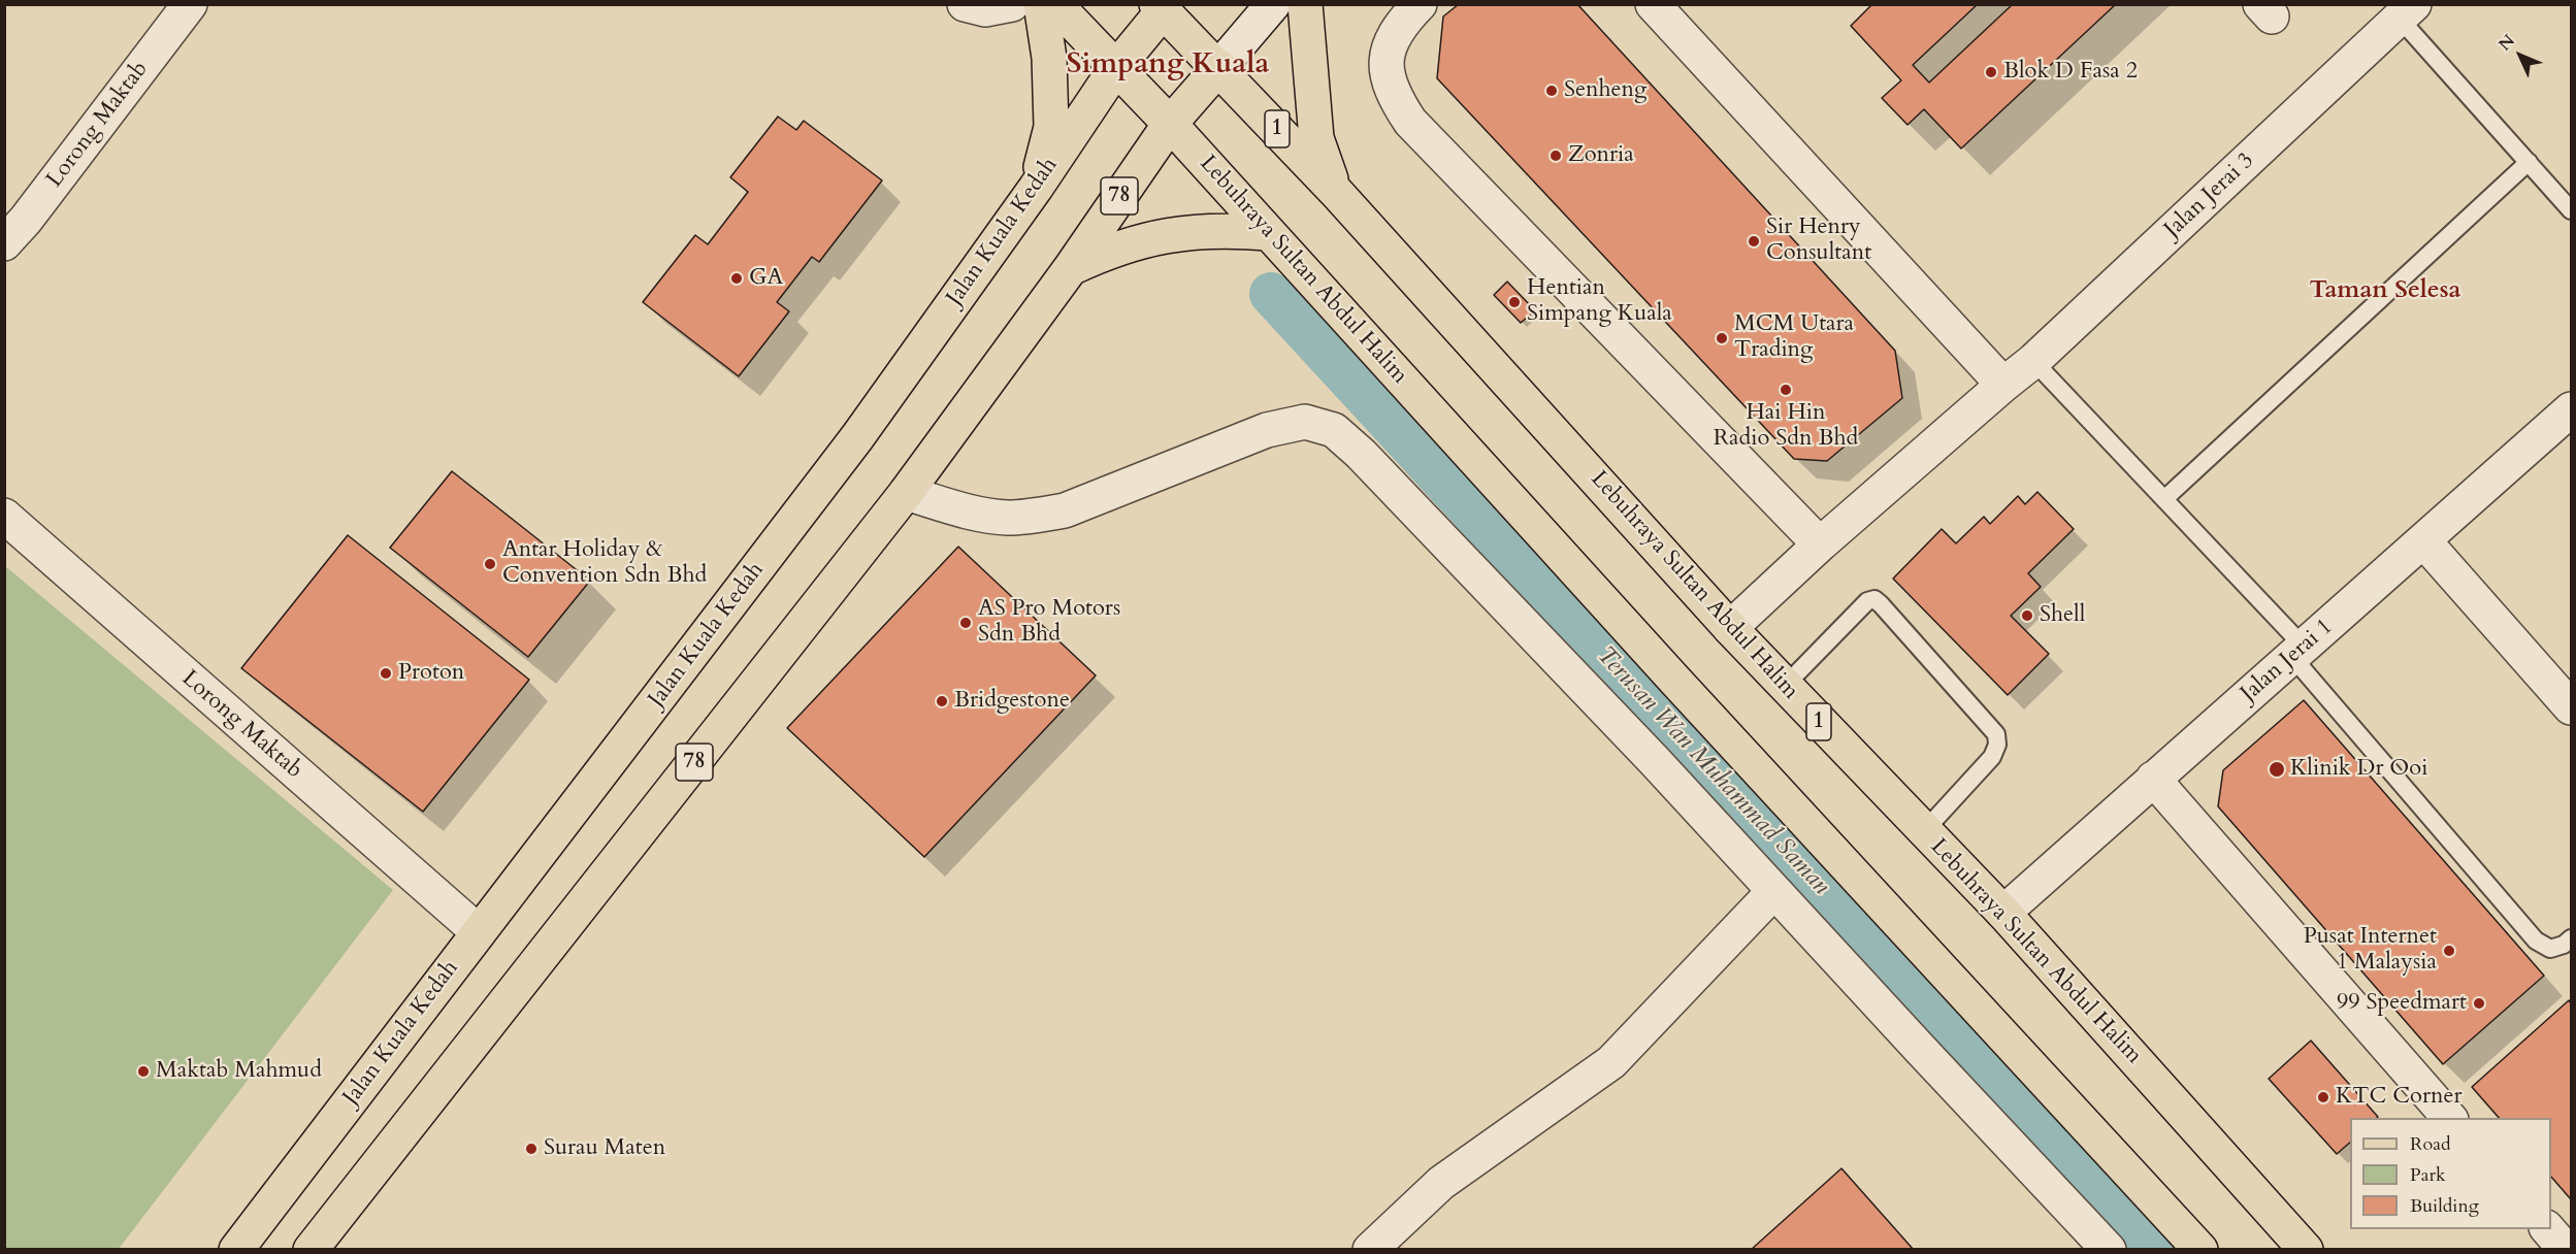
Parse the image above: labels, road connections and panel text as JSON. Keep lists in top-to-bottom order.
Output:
{
  "streets": {
    "main road": [
      "1",
      "78",
      "Jalan Kuala Kedah",
      "Lebuhraya Sultan Abdul Halim"
    ],
    "street": ["Lorong Maktab", "Jalan Jerai 3", "Jalan Jerai 1"]
  },
  "crossings": [
    ["Lorong Maktab", "Jalan Kuala Kedah"],
    ["78", "Lebuhraya Sultan Abdul Halim"],
    ["Jalan Jerai 3", "Lebuhraya Sultan Abdul Halim"],
    ["Jalan Kuala Kedah", "Lebuhraya Sultan Abdul Halim"],
    ["Lebuhraya Sultan Abdul Halim", "Jalan Jerai 1"]
  ],
  "districts": ["Simpang Kuala", "Taman Selesa"],
  "water": ["Terusan Wan Muhammad Saman"],
  "places": [
    "Blok D Fasa 2",
    "Senheng",
    "Zonria",
    "Sir Henry Consultant",
    "GA",
    "Hentian Simpang Kuala",
    "MCM Utara Trading",
    "Hai Hin Radio Sdn Bhd",
    "Antar Holiday & Convention Sdn Bhd",
    "Shell",
    "AS Pro Motors Sdn Bhd",
    "Proton",
    "Bridgestone",
    "Klinik Dr Ooi",
    "Pusat Internet 1 Malaysia",
    "99 Speedmart",
    "Maktab Mahmud",
    "KTC Corner",
    "Surau Maten"
  ],
  "legend": ["Road", "Park", "Building"],
  "north": "top left"
}
